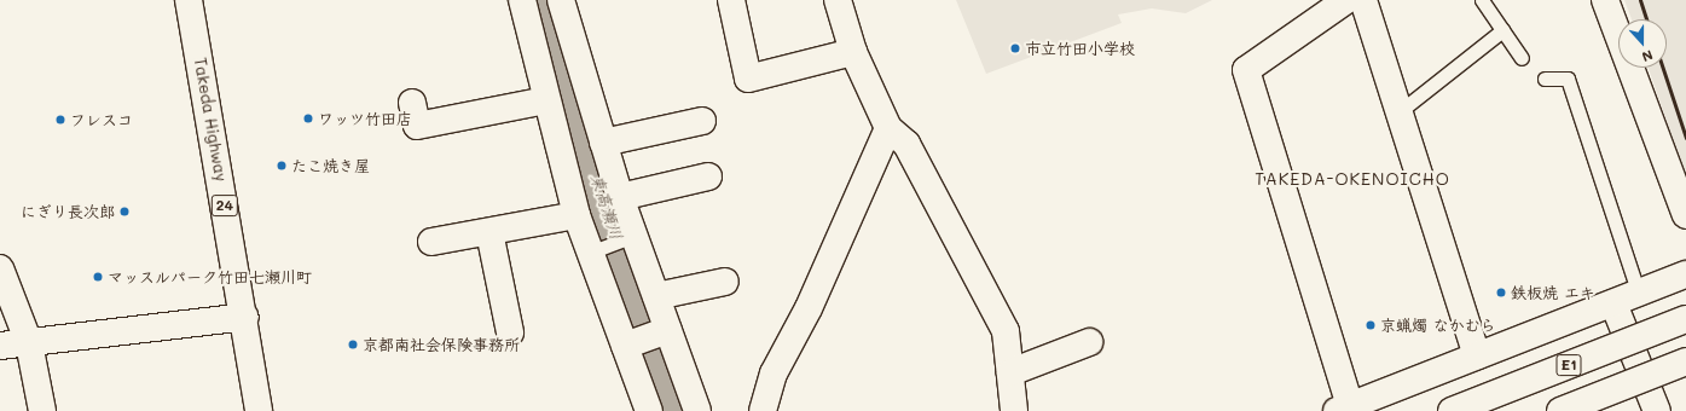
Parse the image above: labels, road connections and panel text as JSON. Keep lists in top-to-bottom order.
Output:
{
  "streets": {
    "main road": ["Takeda Highway", "24", "E1"]
  },
  "districts": ["TAKEDA-OKENOICHO"],
  "water": ["東高瀬川"],
  "places": [
    "市立竹田小学校",
    "ワッツ竹田店",
    "フレスコ",
    "たこ焼き屋",
    "にぎり長次郎",
    "マッスルパーク竹田七瀬川町",
    "鉄板焼 エキ",
    "京蝋燭 なかむら",
    "京都南社会保険事務所"
  ],
  "north": "bottom"
}
